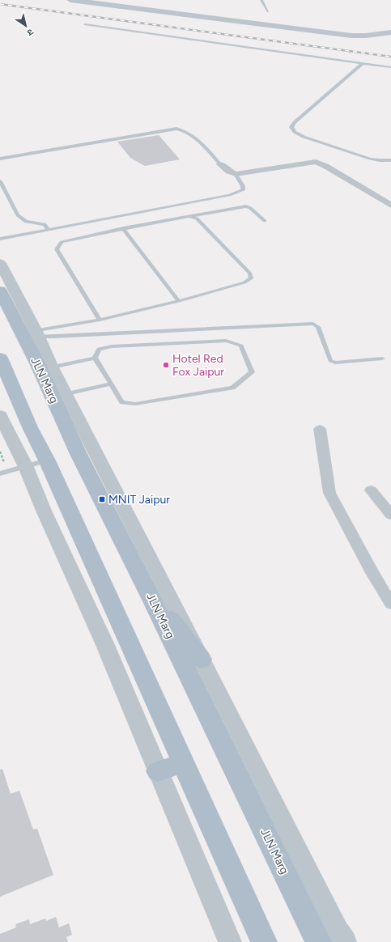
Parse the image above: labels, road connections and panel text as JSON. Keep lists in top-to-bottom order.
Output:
{
  "streets": {
    "main road": ["JLN Marg"]
  },
  "places": {
    "other": ["Hotel Red Fox Jaipur"],
    "transit": ["MNIT Jaipur"]
  },
  "north": "bottom right"
}
